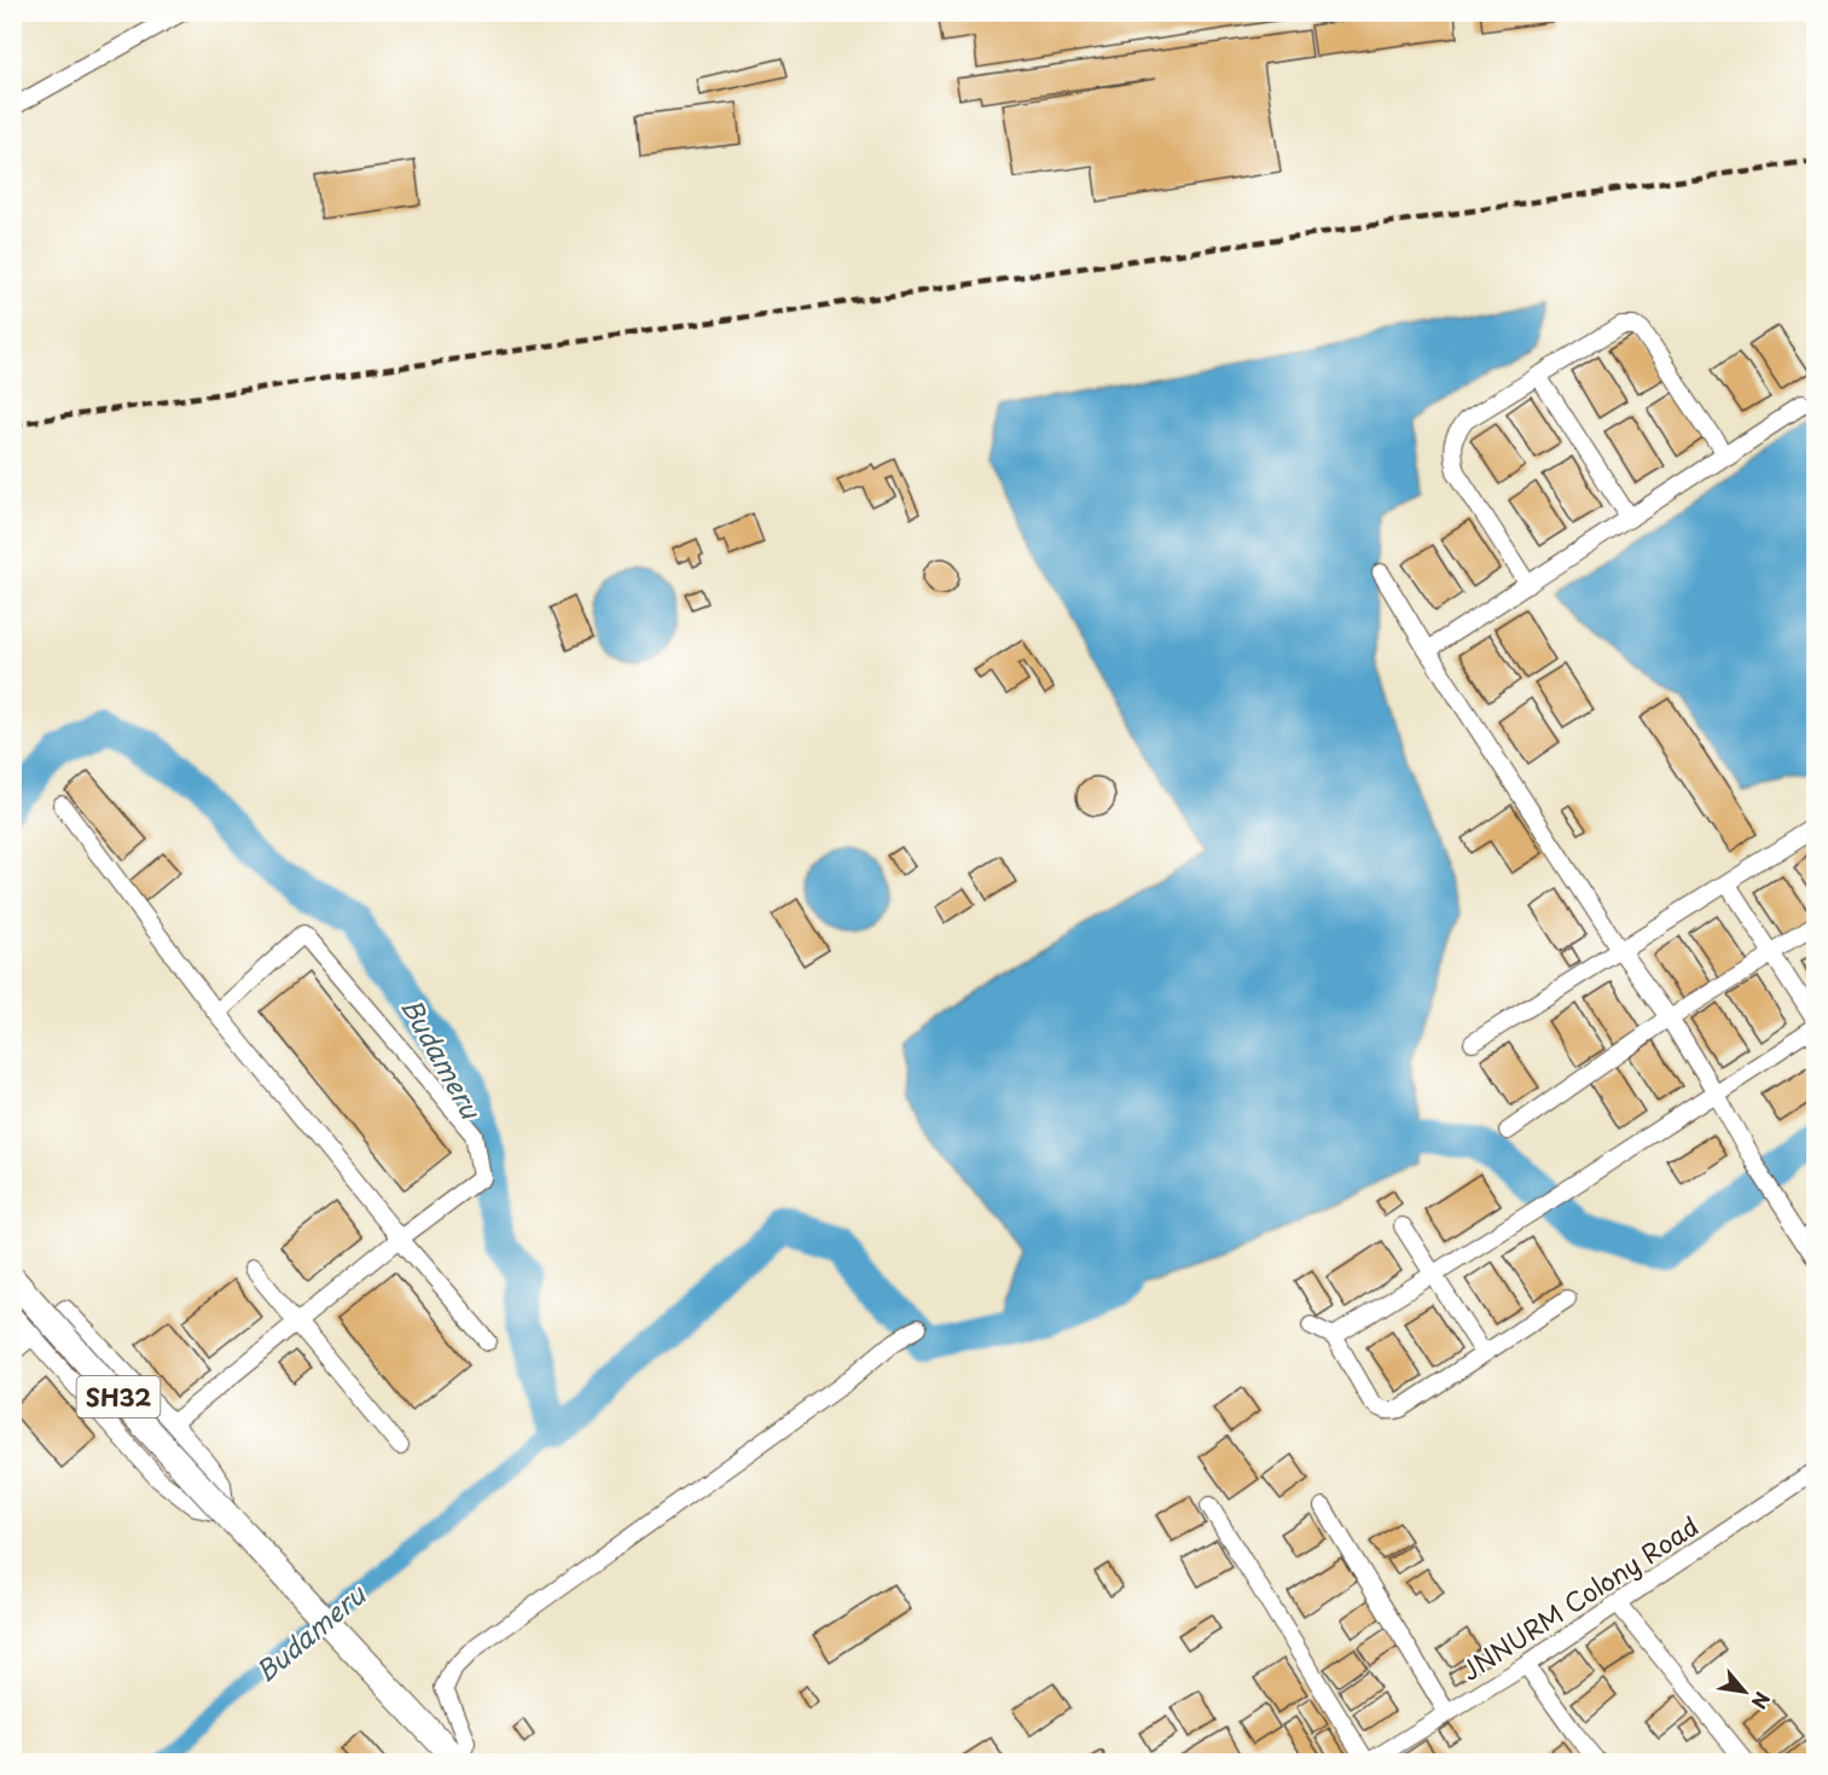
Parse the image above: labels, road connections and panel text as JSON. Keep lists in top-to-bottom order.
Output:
{
  "streets": {
    "main road": ["SH32"],
    "street": ["JNNURM Colony Road"]
  },
  "water": ["Budameru"],
  "north": "bottom right"
}
